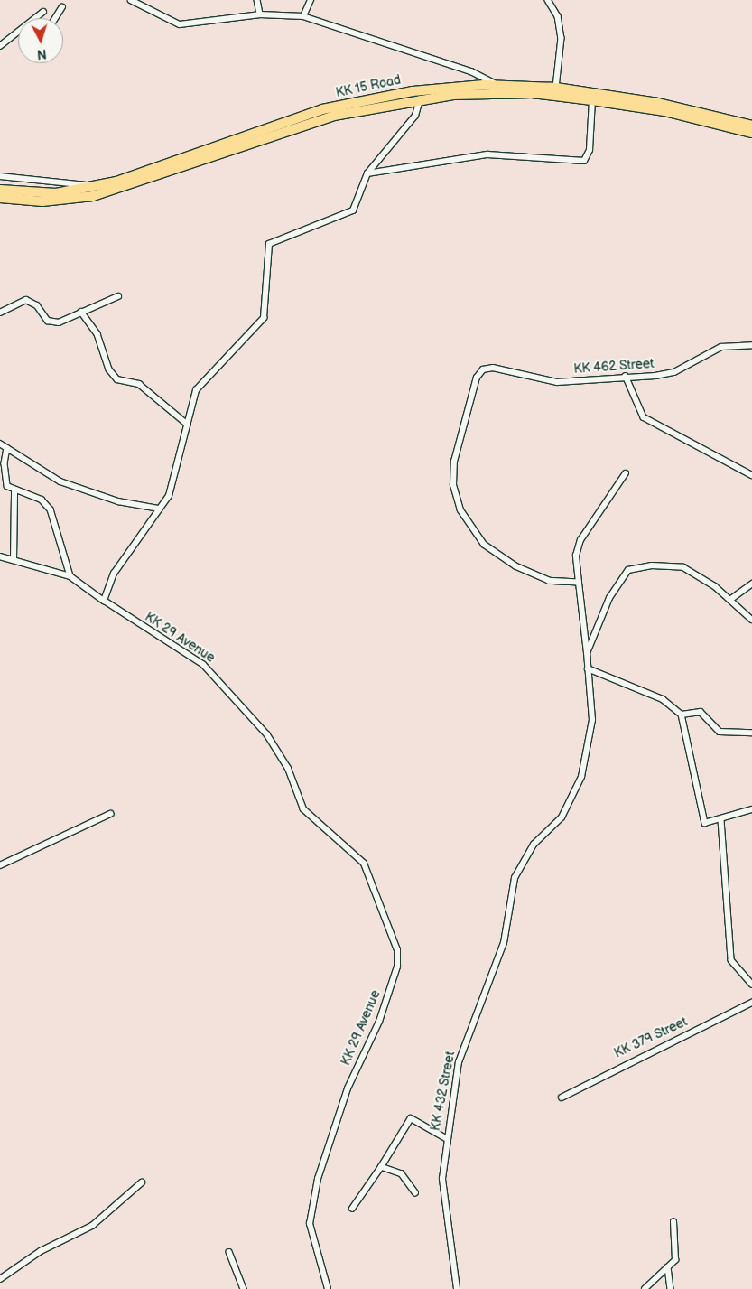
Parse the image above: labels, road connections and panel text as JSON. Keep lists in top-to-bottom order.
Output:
{
  "streets": {
    "highway": ["KK 15 Road"],
    "street": [
      "KK 462 Street",
      "KK 29 Avenue",
      "KK 379 Street",
      "KK 432 Street"
    ]
  },
  "north": "bottom"
}
